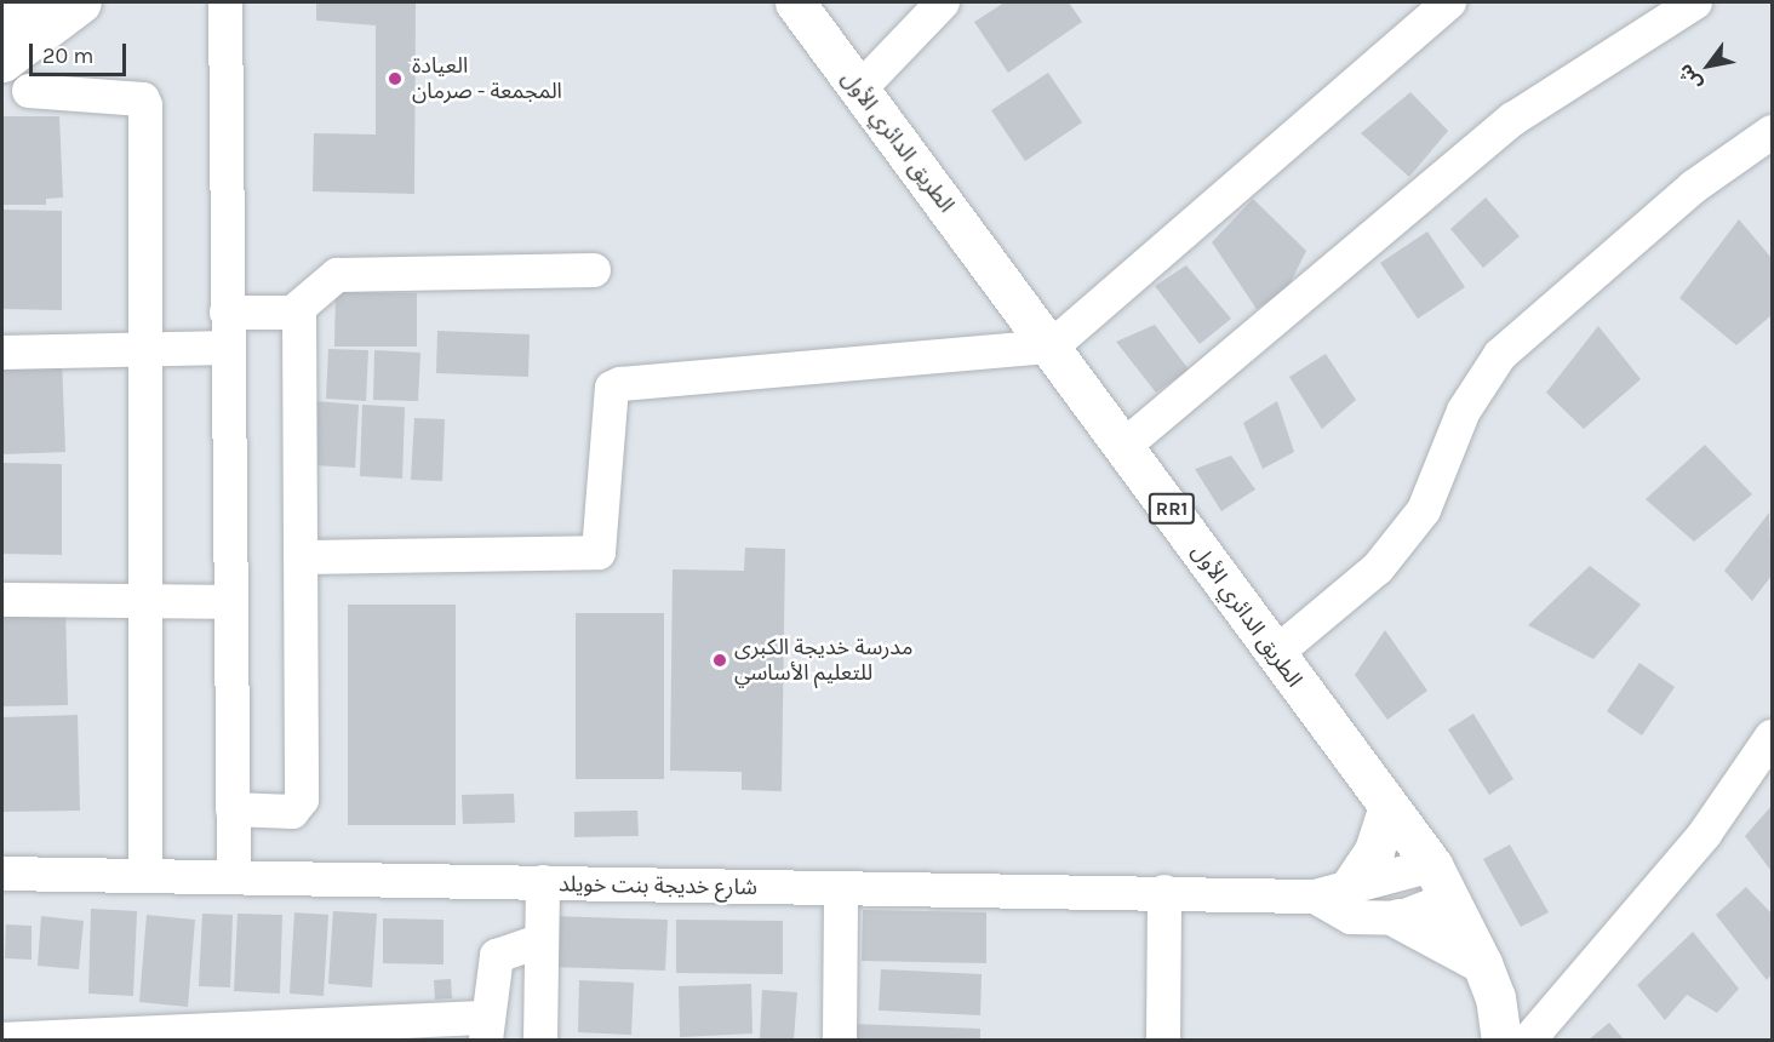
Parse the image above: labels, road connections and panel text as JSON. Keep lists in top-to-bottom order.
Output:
{
  "streets": {
    "main road": ["الطريق الدائري الأول", "RR1"],
    "street": ["شارع خديجة بنت خويلد"]
  },
  "places": ["العيادة المجمعة - صرمان", "مدرسة خديجة الكبرى للتعليم الأساسي"],
  "scale_bar": "20 m",
  "north": "bottom left"
}
